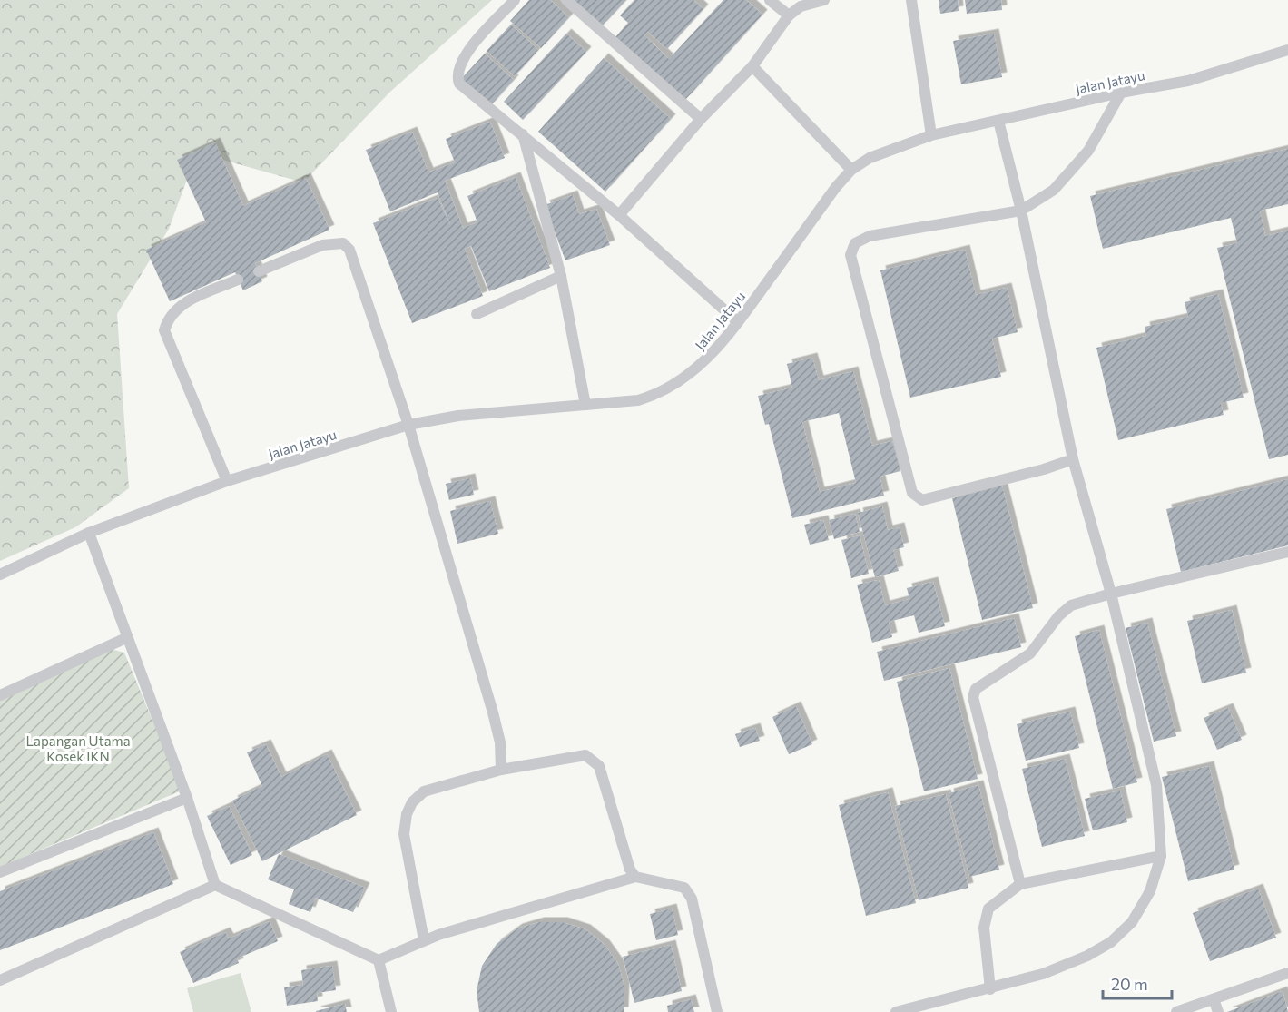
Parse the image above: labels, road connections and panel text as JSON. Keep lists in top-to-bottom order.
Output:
{
  "streets": {
    "lane": ["Jalan Jatayu"]
  },
  "parks": ["Lapangan Utama Kosek IKN"],
  "scale_bar": "20 m"
}
